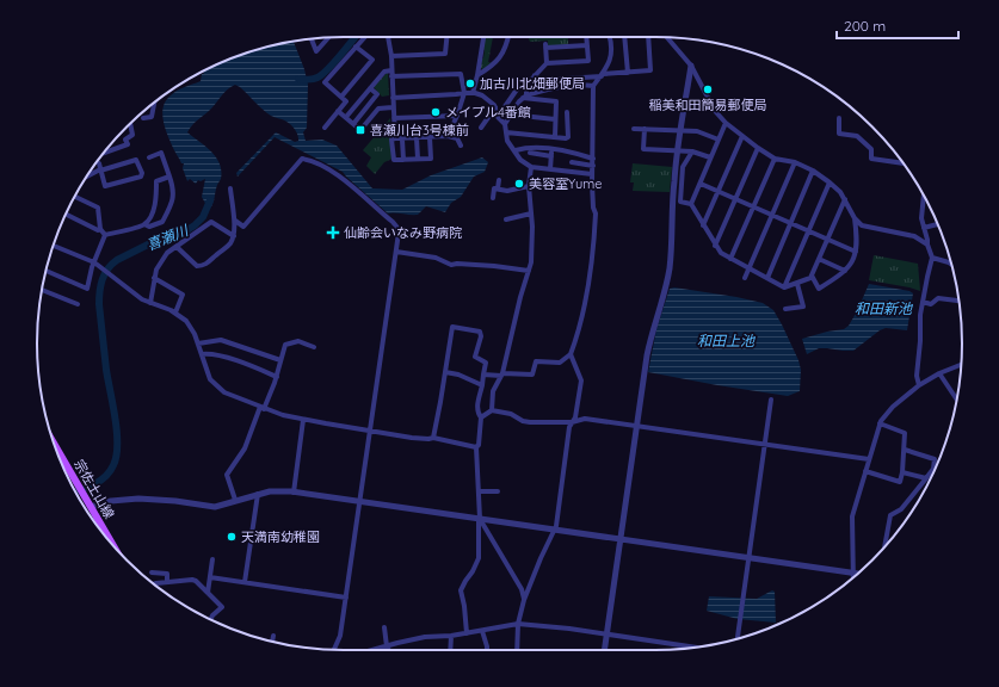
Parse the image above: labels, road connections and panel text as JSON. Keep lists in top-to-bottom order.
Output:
{
  "streets": {
    "main road": ["宗佐土山線"]
  },
  "water": ["喜瀬川", "和田新池", "和田上池"],
  "places": {
    "other": [
      "加古川北畑郵便局",
      "稲美和田簡易郵便局",
      "メイプル4番館",
      "美容室Yume",
      "天満南幼稚園"
    ],
    "transit": ["喜瀬川台3号棟前"],
    "health": ["仙齢会いなみ野病院"]
  },
  "scale_bar": "200 m"
}
